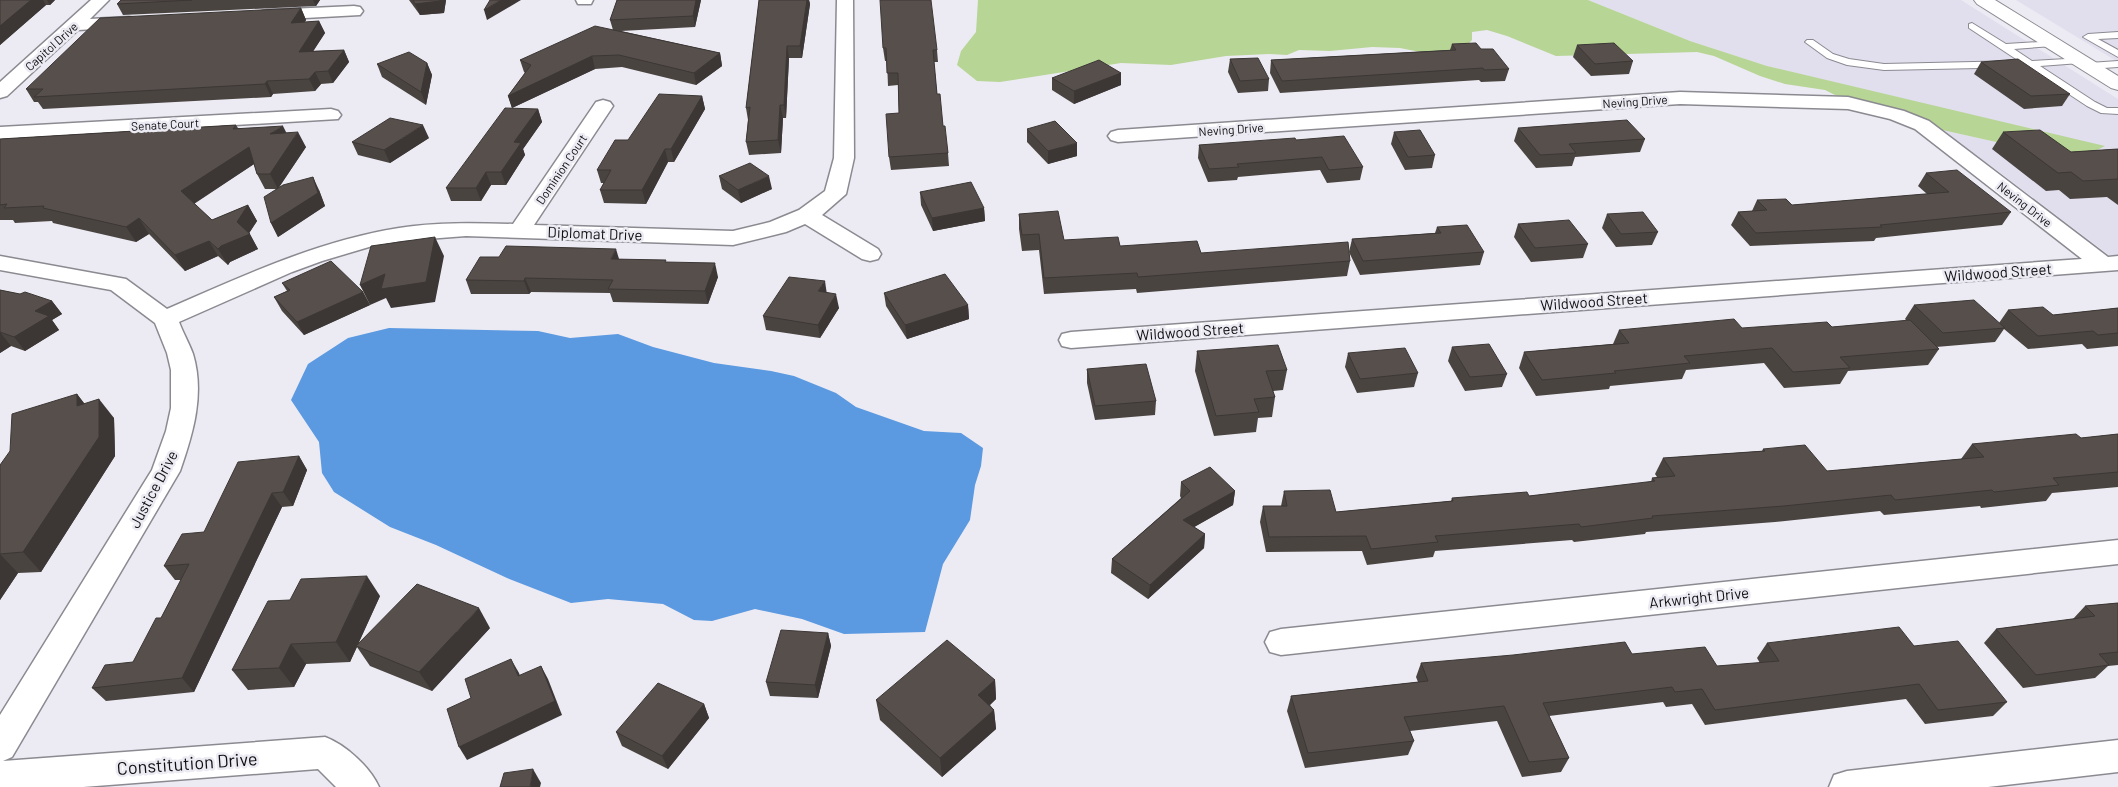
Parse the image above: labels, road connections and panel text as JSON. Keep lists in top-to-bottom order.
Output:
{
  "streets": {
    "street": [
      "Capitol Drive",
      "Neving Drive",
      "Senate Court",
      "Dominion Court",
      "Diplomat Drive",
      "Wildwood Street",
      "Justice Drive",
      "Arkwright Drive",
      "Constitution Drive"
    ]
  },
  "crossings": [
    ["Neving Drive", "Wildwood Street"],
    ["Dominion Court", "Diplomat Drive"],
    ["Diplomat Drive", "Justice Drive"]
  ]
}
